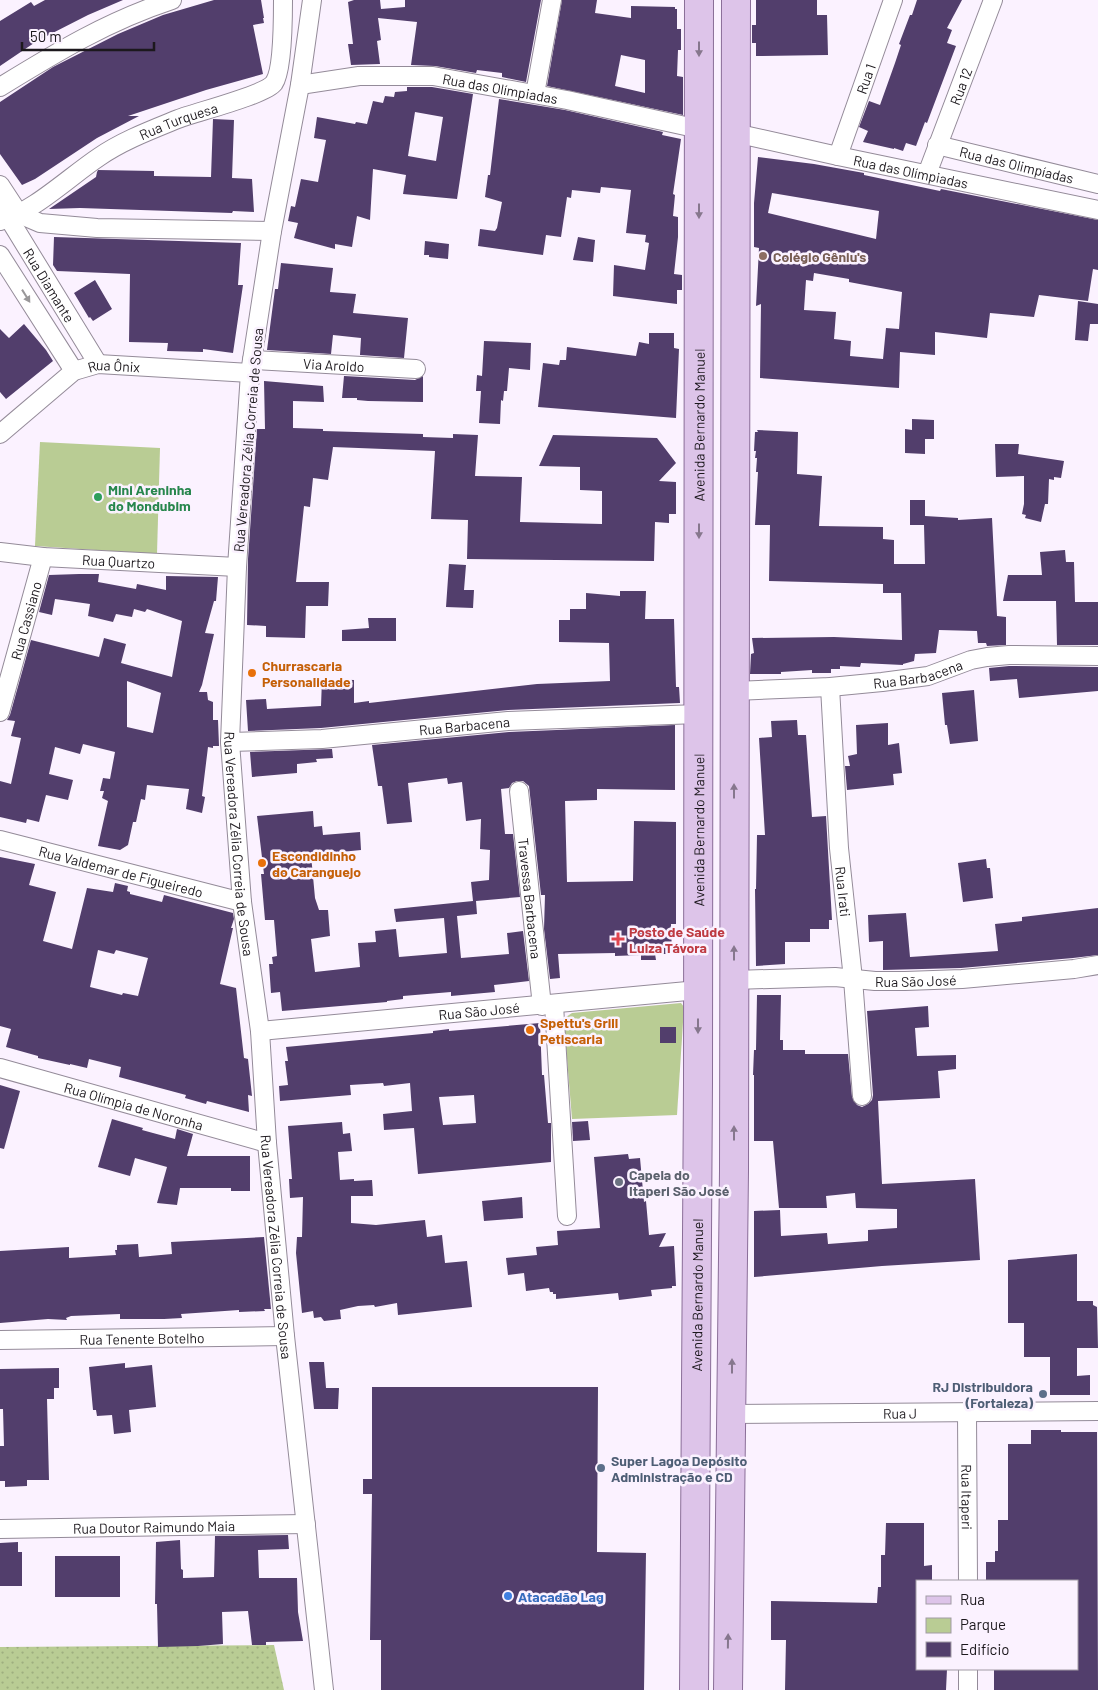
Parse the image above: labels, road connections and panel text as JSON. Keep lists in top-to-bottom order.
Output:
{
  "streets": {
    "main road": ["Avenida Bernardo Manuel"],
    "street": [
      "Rua 1",
      "Rua 12",
      "Rua das Olímpiadas",
      "Rua Turquesa",
      "Rua das Olimpíadas",
      "Rua Diamante",
      "Via Aroldo",
      "Rua Ônix",
      "Rua Vereadora Zélia Correia de Sousa",
      "Rua Quartzo",
      "Rua Cassiano",
      "Rua Barbacena",
      "Rua Valdemar de Figueiredo",
      "Rua Irati",
      "Travessa Barbacena",
      "Rua São José",
      "Rua Olímpia de Noronha",
      "Rua Tenente Botelho",
      "Rua J",
      "Rua Itaperi",
      "Rua Doutor Raimundo Maia"
    ]
  },
  "crossings": [
    ["Rua 1", "Rua das Olímpiadas"],
    ["Rua 12", "Rua das Olímpiadas"],
    ["Rua 12", "Rua das Olimpíadas"],
    ["Rua das Olímpiadas", "Rua das Olimpíadas"],
    ["Rua das Olímpiadas", "Avenida Bernardo Manuel"],
    ["Rua das Olímpiadas", "Rua Vereadora Zélia Correia de Sousa"],
    ["Rua Turquesa", "Rua Diamante"],
    ["Rua Diamante", "Rua Ônix"],
    ["Via Aroldo", "Rua Ônix"],
    ["Via Aroldo", "Rua Vereadora Zélia Correia de Sousa"],
    ["Rua Ônix", "Rua Vereadora Zélia Correia de Sousa"],
    ["Avenida Bernardo Manuel", "Rua Barbacena"],
    ["Avenida Bernardo Manuel", "Rua São José"],
    ["Rua Vereadora Zélia Correia de Sousa", "Rua Quartzo"],
    ["Rua Vereadora Zélia Correia de Sousa", "Rua Barbacena"],
    ["Rua Vereadora Zélia Correia de Sousa", "Rua Valdemar de Figueiredo"],
    ["Rua Vereadora Zélia Correia de Sousa", "Rua São José"],
    ["Rua Vereadora Zélia Correia de Sousa", "Rua Olímpia de Noronha"],
    ["Rua Vereadora Zélia Correia de Sousa", "Rua Tenente Botelho"],
    ["Rua Vereadora Zélia Correia de Sousa", "Rua Doutor Raimundo Maia"],
    ["Rua Quartzo", "Rua Cassiano"],
    ["Rua Barbacena", "Rua Irati"],
    ["Rua Irati", "Rua São José"],
    ["Travessa Barbacena", "Rua São José"],
    ["Rua J", "Rua Itaperi"]
  ],
  "places": {
    "other": [
      "Colégio Gêniu's",
      "Mini Areninha do Mondubim",
      "Churrascaria Personalidade",
      "Escondidinho do Caranguejo",
      "Spettu's Grill Petiscaria",
      "Capela do Itaperi São José",
      "RJ Distribuidora (Fortaleza)",
      "Super Lagoa Depósito Administração e CD",
      "Atacadão Lag"
    ],
    "health": ["Posto de Saúde Luiza Távora"]
  },
  "legend": ["Rua", "Parque", "Edifício"],
  "scale_bar": "50 m"
}
